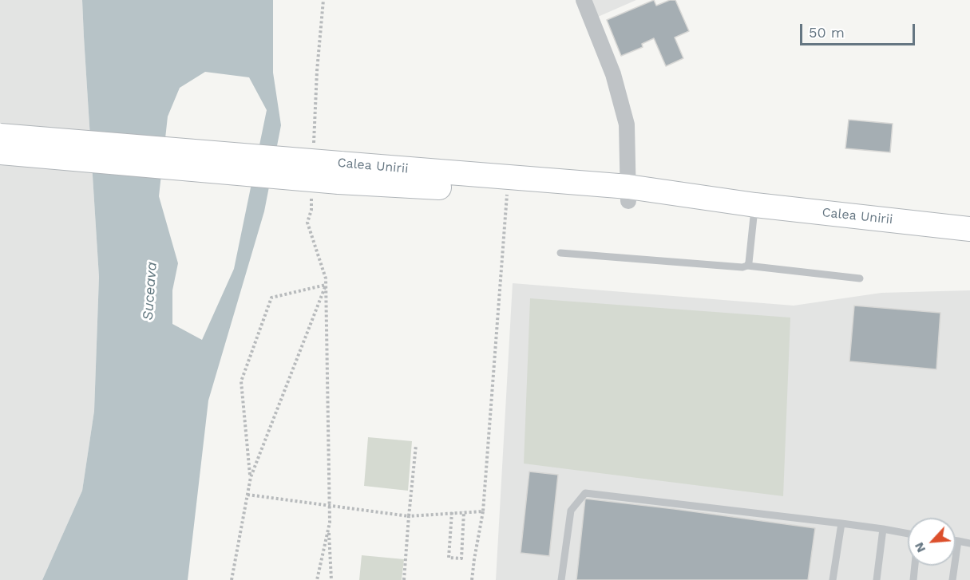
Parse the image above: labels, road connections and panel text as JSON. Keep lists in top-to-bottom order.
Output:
{
  "streets": {
    "main road": ["Calea Unirii"]
  },
  "water": ["Suceava"],
  "scale_bar": "50 m",
  "north": "bottom left"
}
